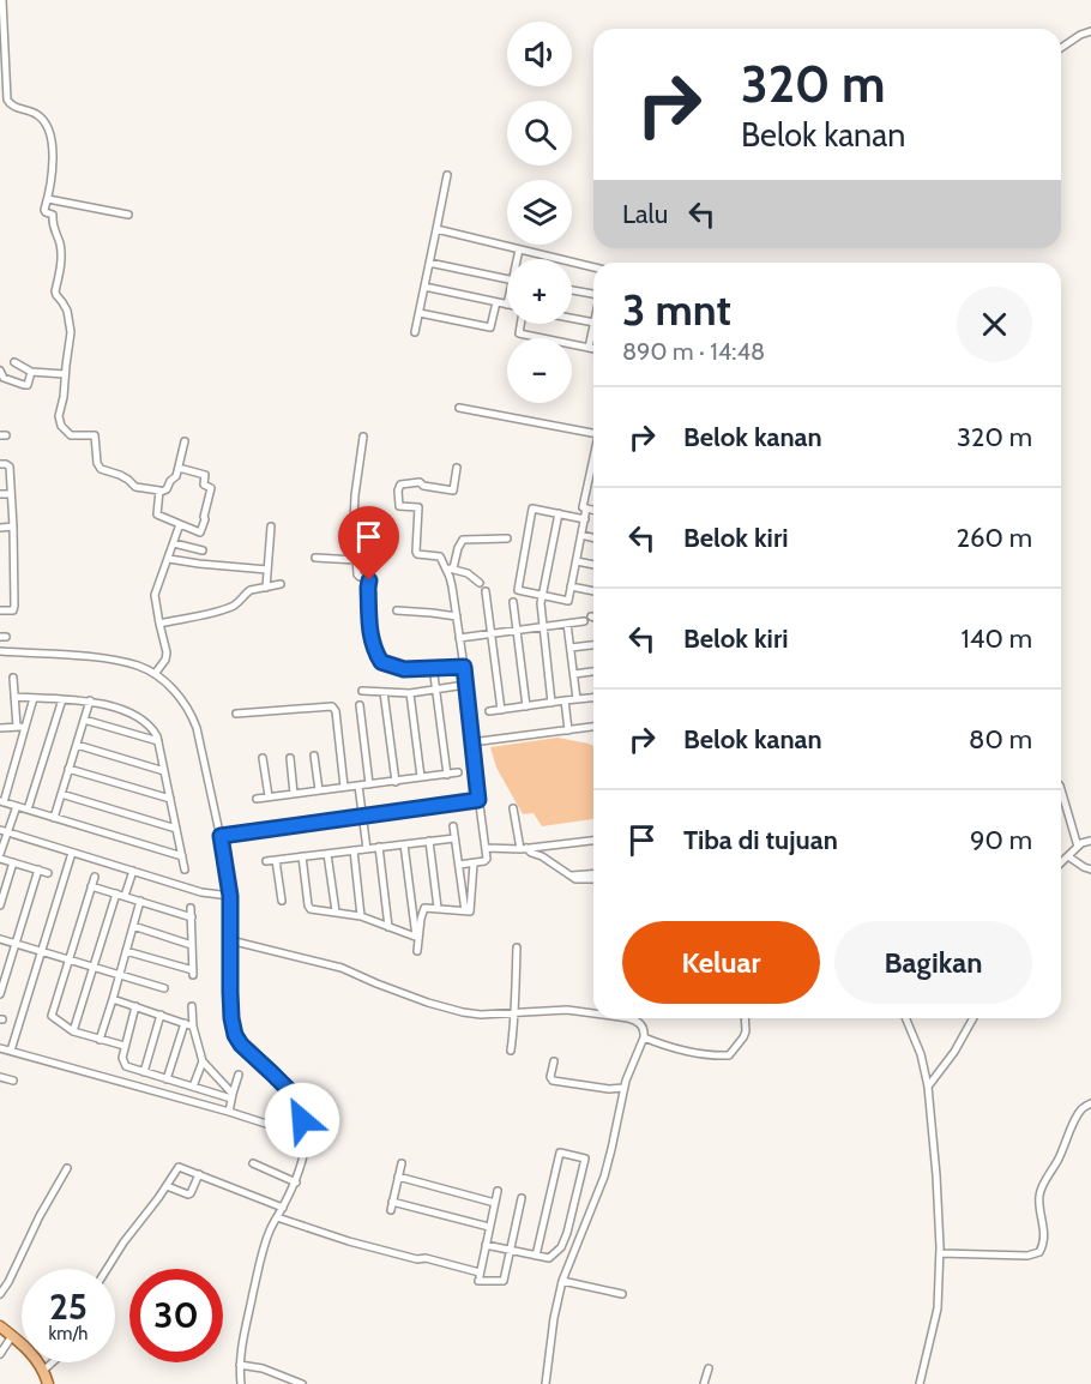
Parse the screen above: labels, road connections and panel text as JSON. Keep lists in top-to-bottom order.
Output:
{
  "page": {
    "map_buttons": ["+", "−"],
    "turn": ["320 m", "Belok kanan"],
    "then": "Lalu",
    "heading": ["3 mnt", "890 m · 14:48"],
    "list": [
      {
        "name": "Belok kanan",
        "value": "320 m"
      },
      {
        "name": "Belok kiri",
        "value": "260 m"
      },
      {
        "name": "Belok kiri",
        "value": "140 m"
      },
      {
        "name": "Belok kanan",
        "value": "80 m"
      },
      {
        "name": "Tiba di tujuan",
        "value": "90 m"
      }
    ],
    "buttons": ["Keluar", "Bagikan"],
    "speed": "25 km/h",
    "limit": "30"
  }
}
